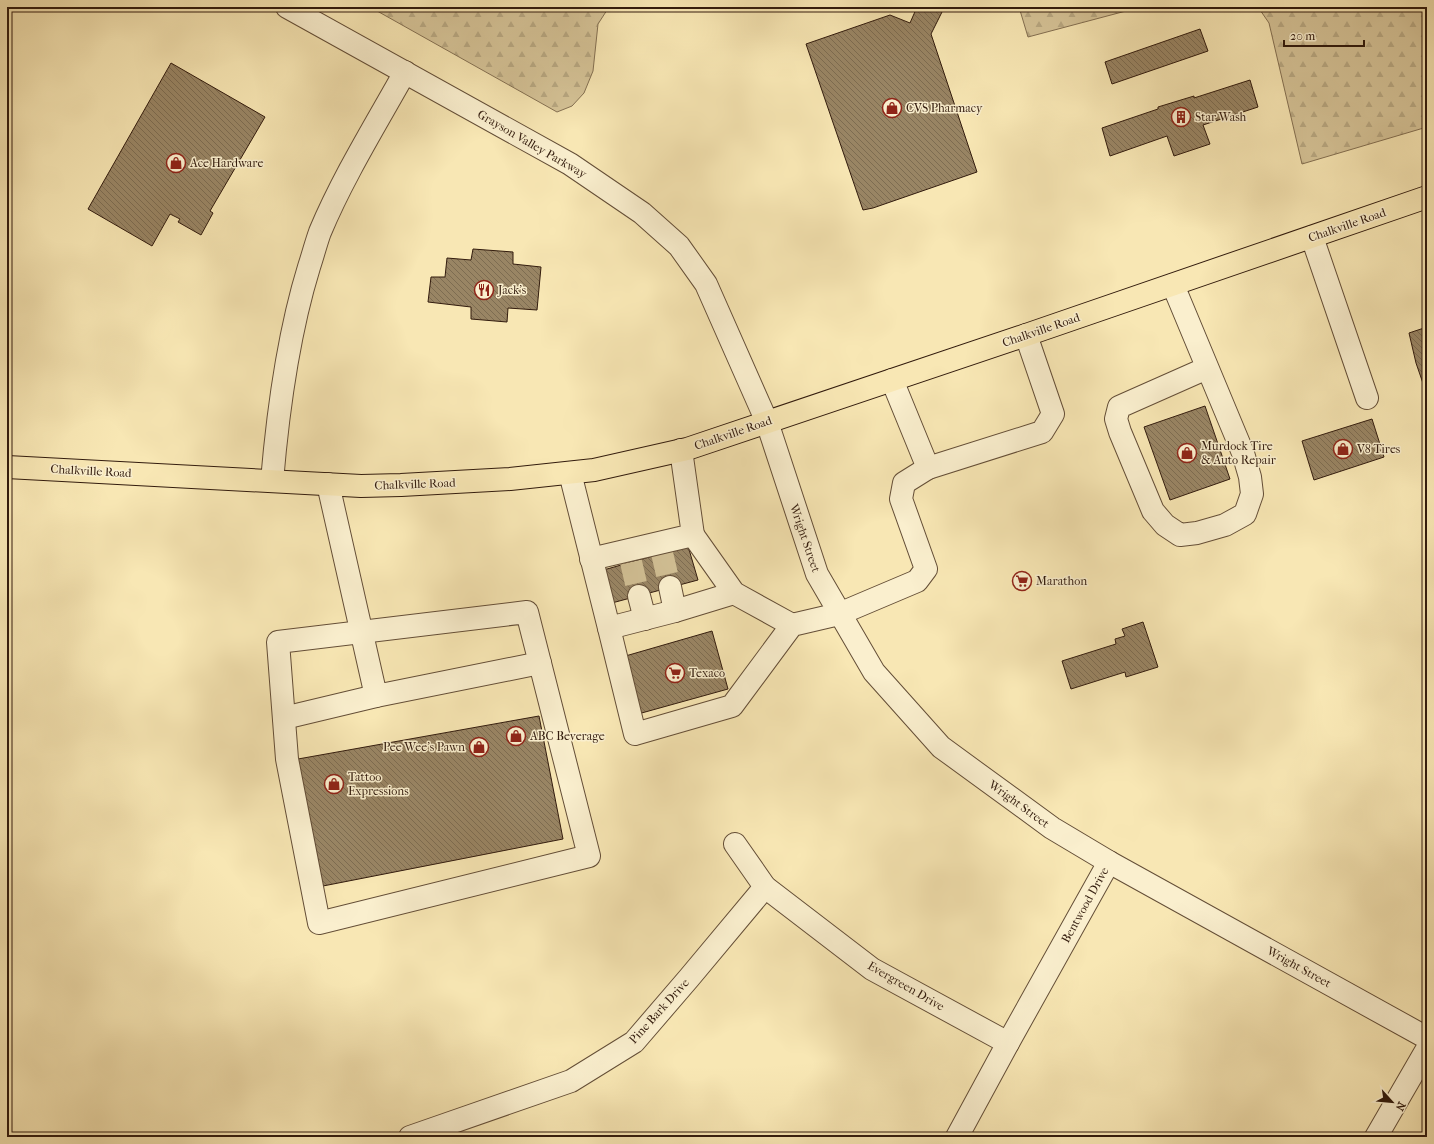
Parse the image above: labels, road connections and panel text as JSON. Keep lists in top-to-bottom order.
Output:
{
  "streets": {
    "main road": ["Chalkville Road"],
    "street": [
      "Grayson Valley Parkway",
      "Wright Street",
      "Bentwood Drive",
      "Evergreen Drive",
      "Pine Bark Drive"
    ]
  },
  "crossings": [
    ["Grayson Valley Parkway", "Chalkville Road"],
    ["Grayson Valley Parkway", "Wright Street"],
    ["Chalkville Road", "Wright Street"],
    ["Wright Street", "Bentwood Drive"],
    ["Bentwood Drive", "Evergreen Drive"],
    ["Evergreen Drive", "Pine Bark Drive"]
  ],
  "places": {
    "shop": [
      "CVS Pharmacy",
      "Ace Hardware",
      "V8 Tires",
      "Murdock Tire & Auto Repair",
      "ABC Beverage",
      "Pee Wee's Pawn",
      "Tattoo Expressions"
    ],
    "building": ["Star Wash"],
    "restaurant": ["Jack's"],
    "supermarket": ["Marathon", "Texaco"]
  },
  "scale_bar": "20 m",
  "north": "bottom right"
}
